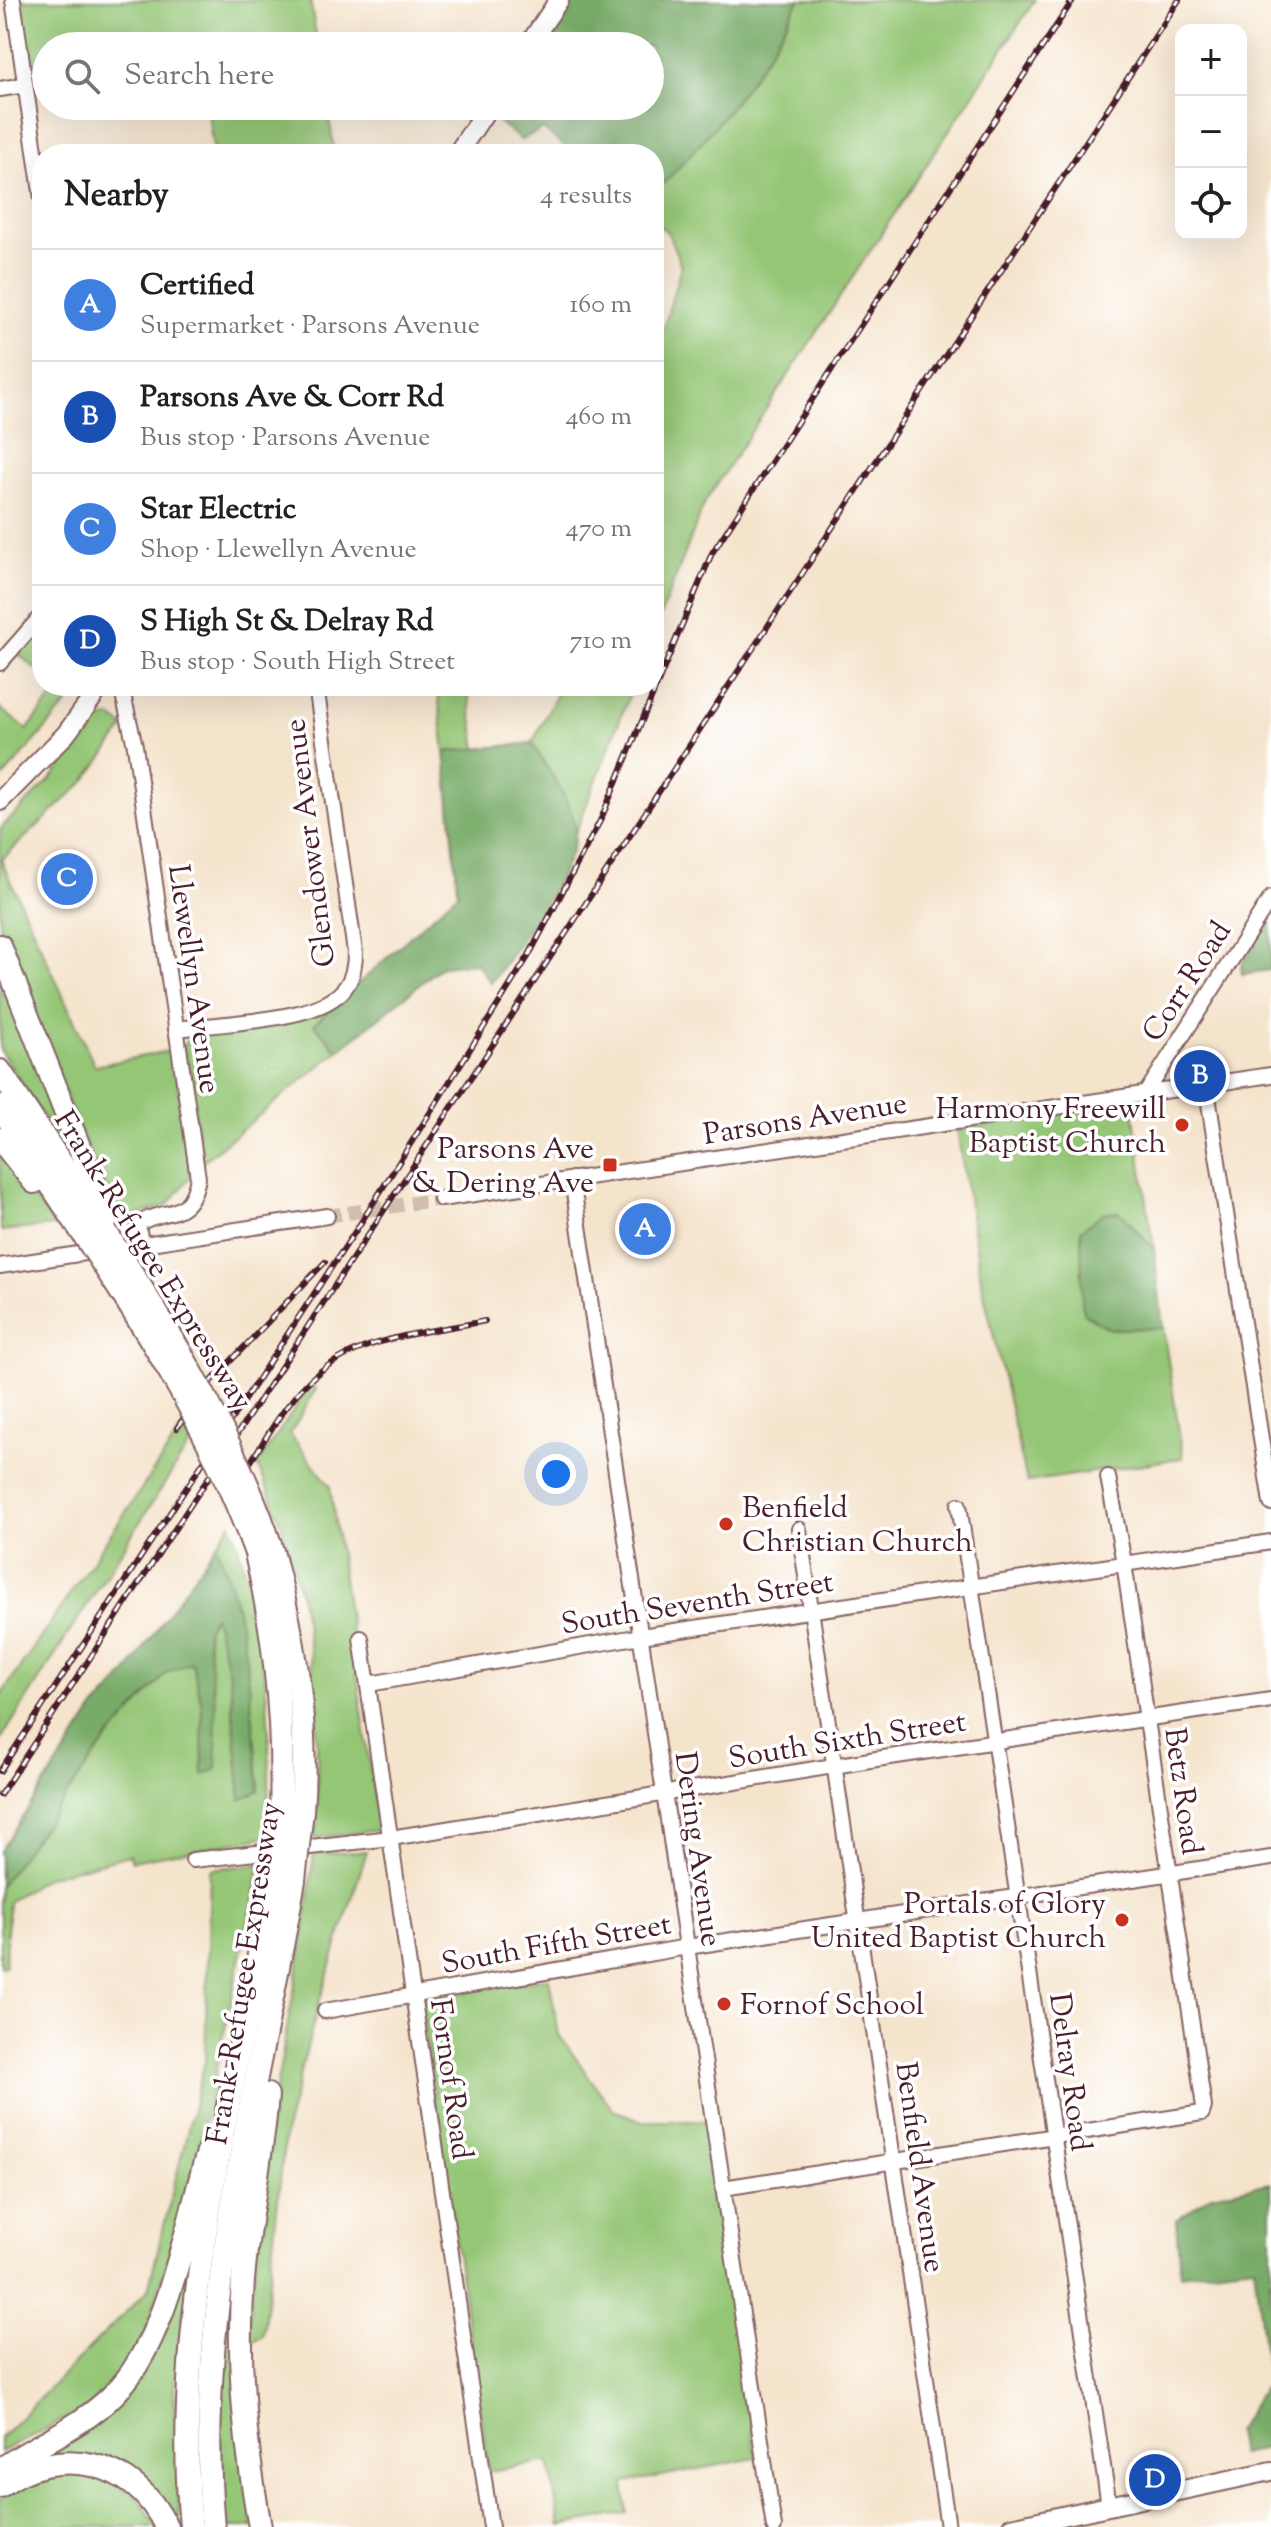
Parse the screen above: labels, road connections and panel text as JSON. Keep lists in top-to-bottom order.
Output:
{
  "streets": {
    "highway": ["Frank-Refugee Expressway"],
    "street": [
      "Glendower Avenue",
      "Llewellyn Avenue",
      "Corr Road",
      "Parsons Avenue",
      "South Seventh Street",
      "South Sixth Street",
      "Betz Road",
      "Dering Avenue",
      "South Fifth Street",
      "Delray Road",
      "Fornof Road",
      "Benfield Avenue"
    ]
  },
  "crossings": [
    ["Glendower Avenue", "Llewellyn Avenue"],
    ["Corr Road", "Parsons Avenue"],
    ["Parsons Avenue", "Dering Avenue"],
    ["South Seventh Street", "Betz Road"],
    ["South Seventh Street", "Dering Avenue"],
    ["South Seventh Street", "Delray Road"],
    ["South Seventh Street", "Fornof Road"],
    ["South Seventh Street", "Benfield Avenue"],
    ["South Sixth Street", "Betz Road"],
    ["South Sixth Street", "Dering Avenue"],
    ["South Sixth Street", "Delray Road"],
    ["South Sixth Street", "Fornof Road"],
    ["South Sixth Street", "Benfield Avenue"],
    ["Betz Road", "South Fifth Street"],
    ["Betz Road", "Delray Road"],
    ["Dering Avenue", "South Fifth Street"],
    ["South Fifth Street", "Delray Road"],
    ["South Fifth Street", "Fornof Road"],
    ["South Fifth Street", "Benfield Avenue"]
  ],
  "places": {
    "other": [
      "Harmony Freewill Baptist Church",
      "Benfield Christian Church",
      "Portals of Glory United Baptist Church",
      "Fornof School"
    ],
    "transit": ["Parsons Ave & Dering Ave"]
  },
  "page": {
    "map_buttons": ["+", "−"],
    "search": "Search here",
    "heading": ["Nearby", "4 results"],
    "list": [
      {
        "mark": "A",
        "name": "Certified",
        "note": "Supermarket · Parsons Avenue",
        "value": "160 m"
      },
      {
        "mark": "B",
        "name": "Parsons Ave & Corr Rd",
        "note": "Bus stop · Parsons Avenue",
        "value": "460 m"
      },
      {
        "mark": "C",
        "name": "Star Electric",
        "note": "Shop · Llewellyn Avenue",
        "value": "470 m"
      },
      {
        "mark": "D",
        "name": "S High St & Delray Rd",
        "note": "Bus stop · South High Street",
        "value": "710 m"
      }
    ],
    "pins": [
      "C",
      "B",
      "A",
      "D"
    ]
  }
}
